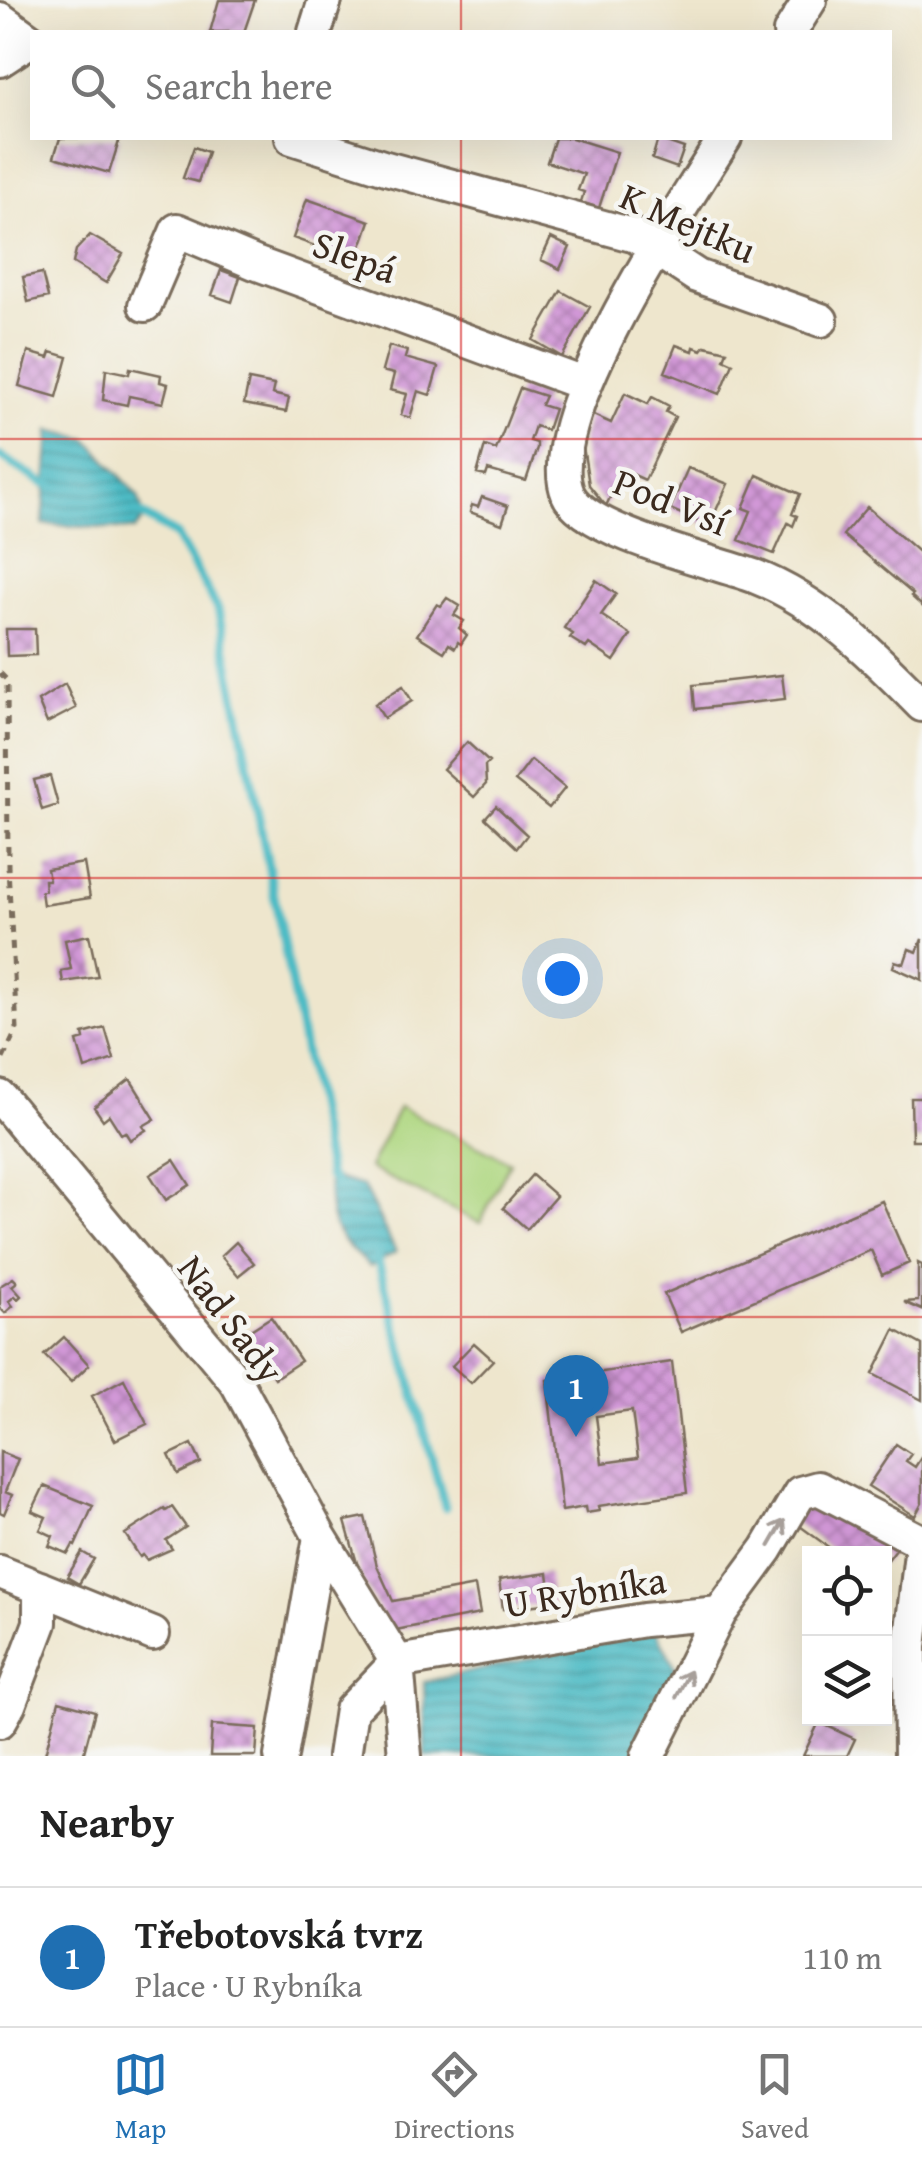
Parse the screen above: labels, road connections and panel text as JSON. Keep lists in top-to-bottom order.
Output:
{
  "streets": {
    "street": [
      "K Mejtku",
      "Slepá",
      "Pod Vsí",
      "Nad Sady",
      "U Rybníka"
    ]
  },
  "crossings": [
    ["K Mejtku", "Pod Vsí"],
    ["Slepá", "Pod Vsí"],
    ["Nad Sady", "U Rybníka"]
  ],
  "page": {
    "search": "Search here",
    "pins": "1",
    "heading": "Nearby",
    "list": [
      {
        "mark": "1",
        "name": "Třebotovská tvrz",
        "note": "Place · U Rybníka",
        "value": "110 m"
      }
    ],
    "nav": ["Map", "Directions", "Saved"]
  }
}
